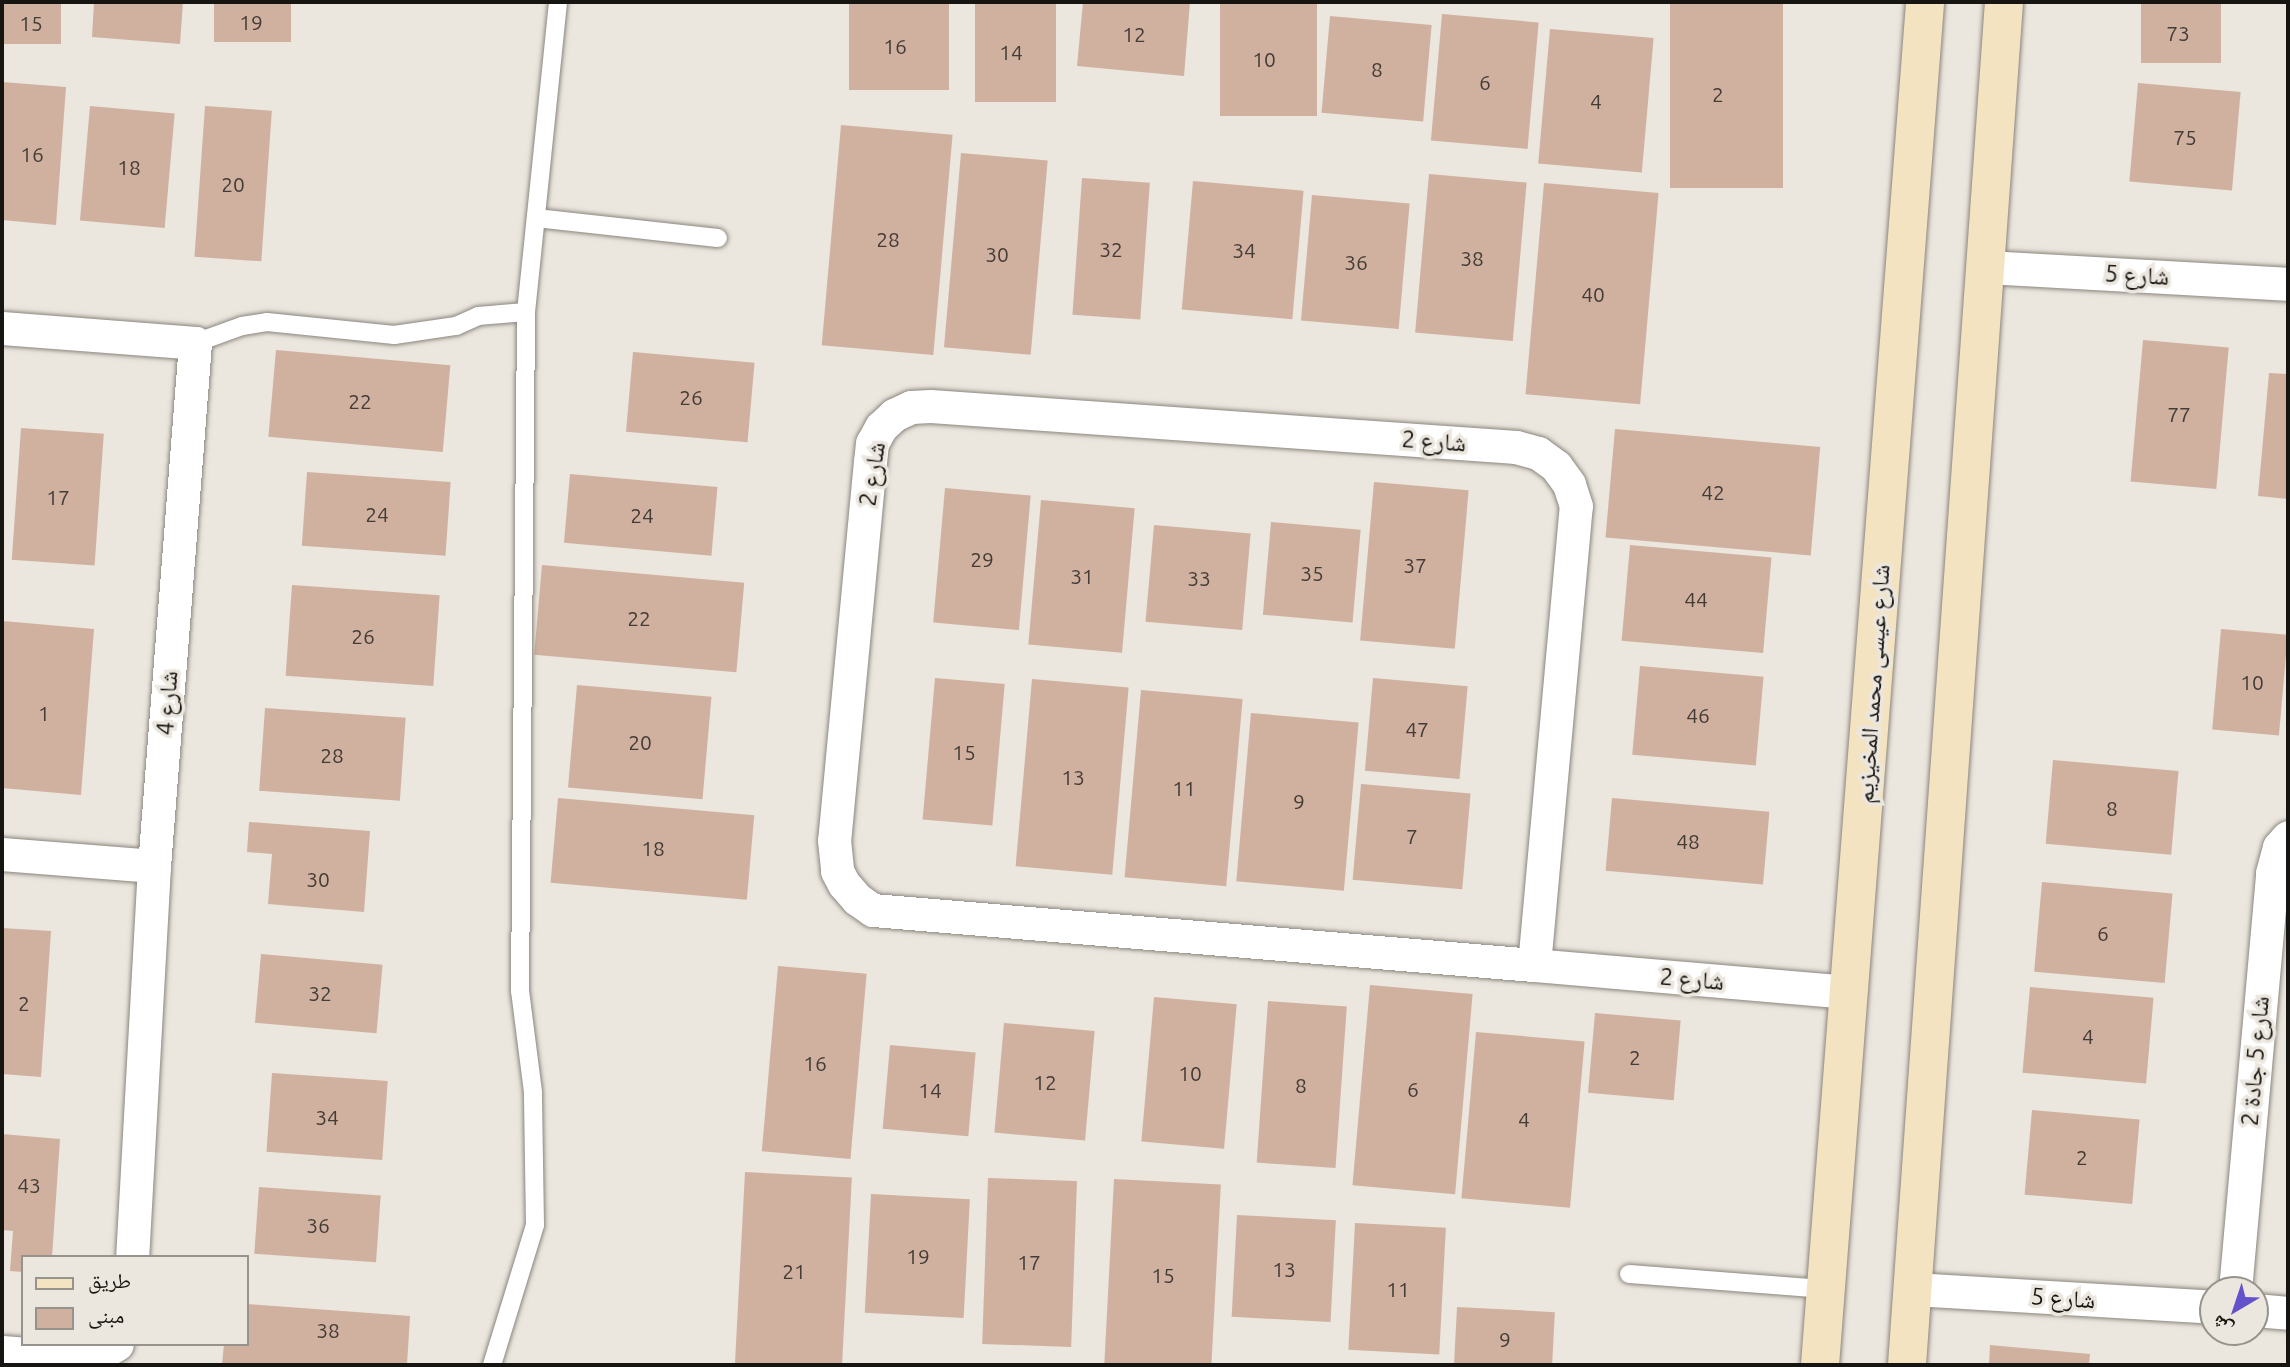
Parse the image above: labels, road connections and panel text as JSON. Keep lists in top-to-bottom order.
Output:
{
  "streets": {
    "street": [
      "شارع 5",
      "شارع 2",
      "شارع عيسى محمد المخيزيم",
      "شارع 4",
      "شارع 5 جادة 2"
    ]
  },
  "crossings": [
    ["شارع 2", "شارع عيسى محمد المخيزيم"]
  ],
  "house_numbers": [
    "19",
    "15",
    "73",
    "12",
    "16",
    "14",
    "10",
    "8",
    "6",
    "2",
    "4",
    "75",
    "16",
    "18",
    "20",
    "28",
    "32",
    "34",
    "30",
    "38",
    "36",
    "40",
    "26",
    "22",
    "77",
    "42",
    "17",
    "24",
    "24",
    "29",
    "37",
    "35",
    "31",
    "33",
    "44",
    "22",
    "26",
    "10",
    "1",
    "46",
    "47",
    "20",
    "15",
    "28",
    "13",
    "11",
    "9",
    "8",
    "7",
    "48",
    "18",
    "30",
    "6",
    "32",
    "2",
    "4",
    "2",
    "16",
    "10",
    "12",
    "8",
    "6",
    "14",
    "34",
    "4",
    "2",
    "43",
    "36",
    "19",
    "17",
    "13",
    "21",
    "15",
    "11",
    "38",
    "9"
  ],
  "legend": ["طريق", "مبنى"],
  "north": "bottom left"
}
